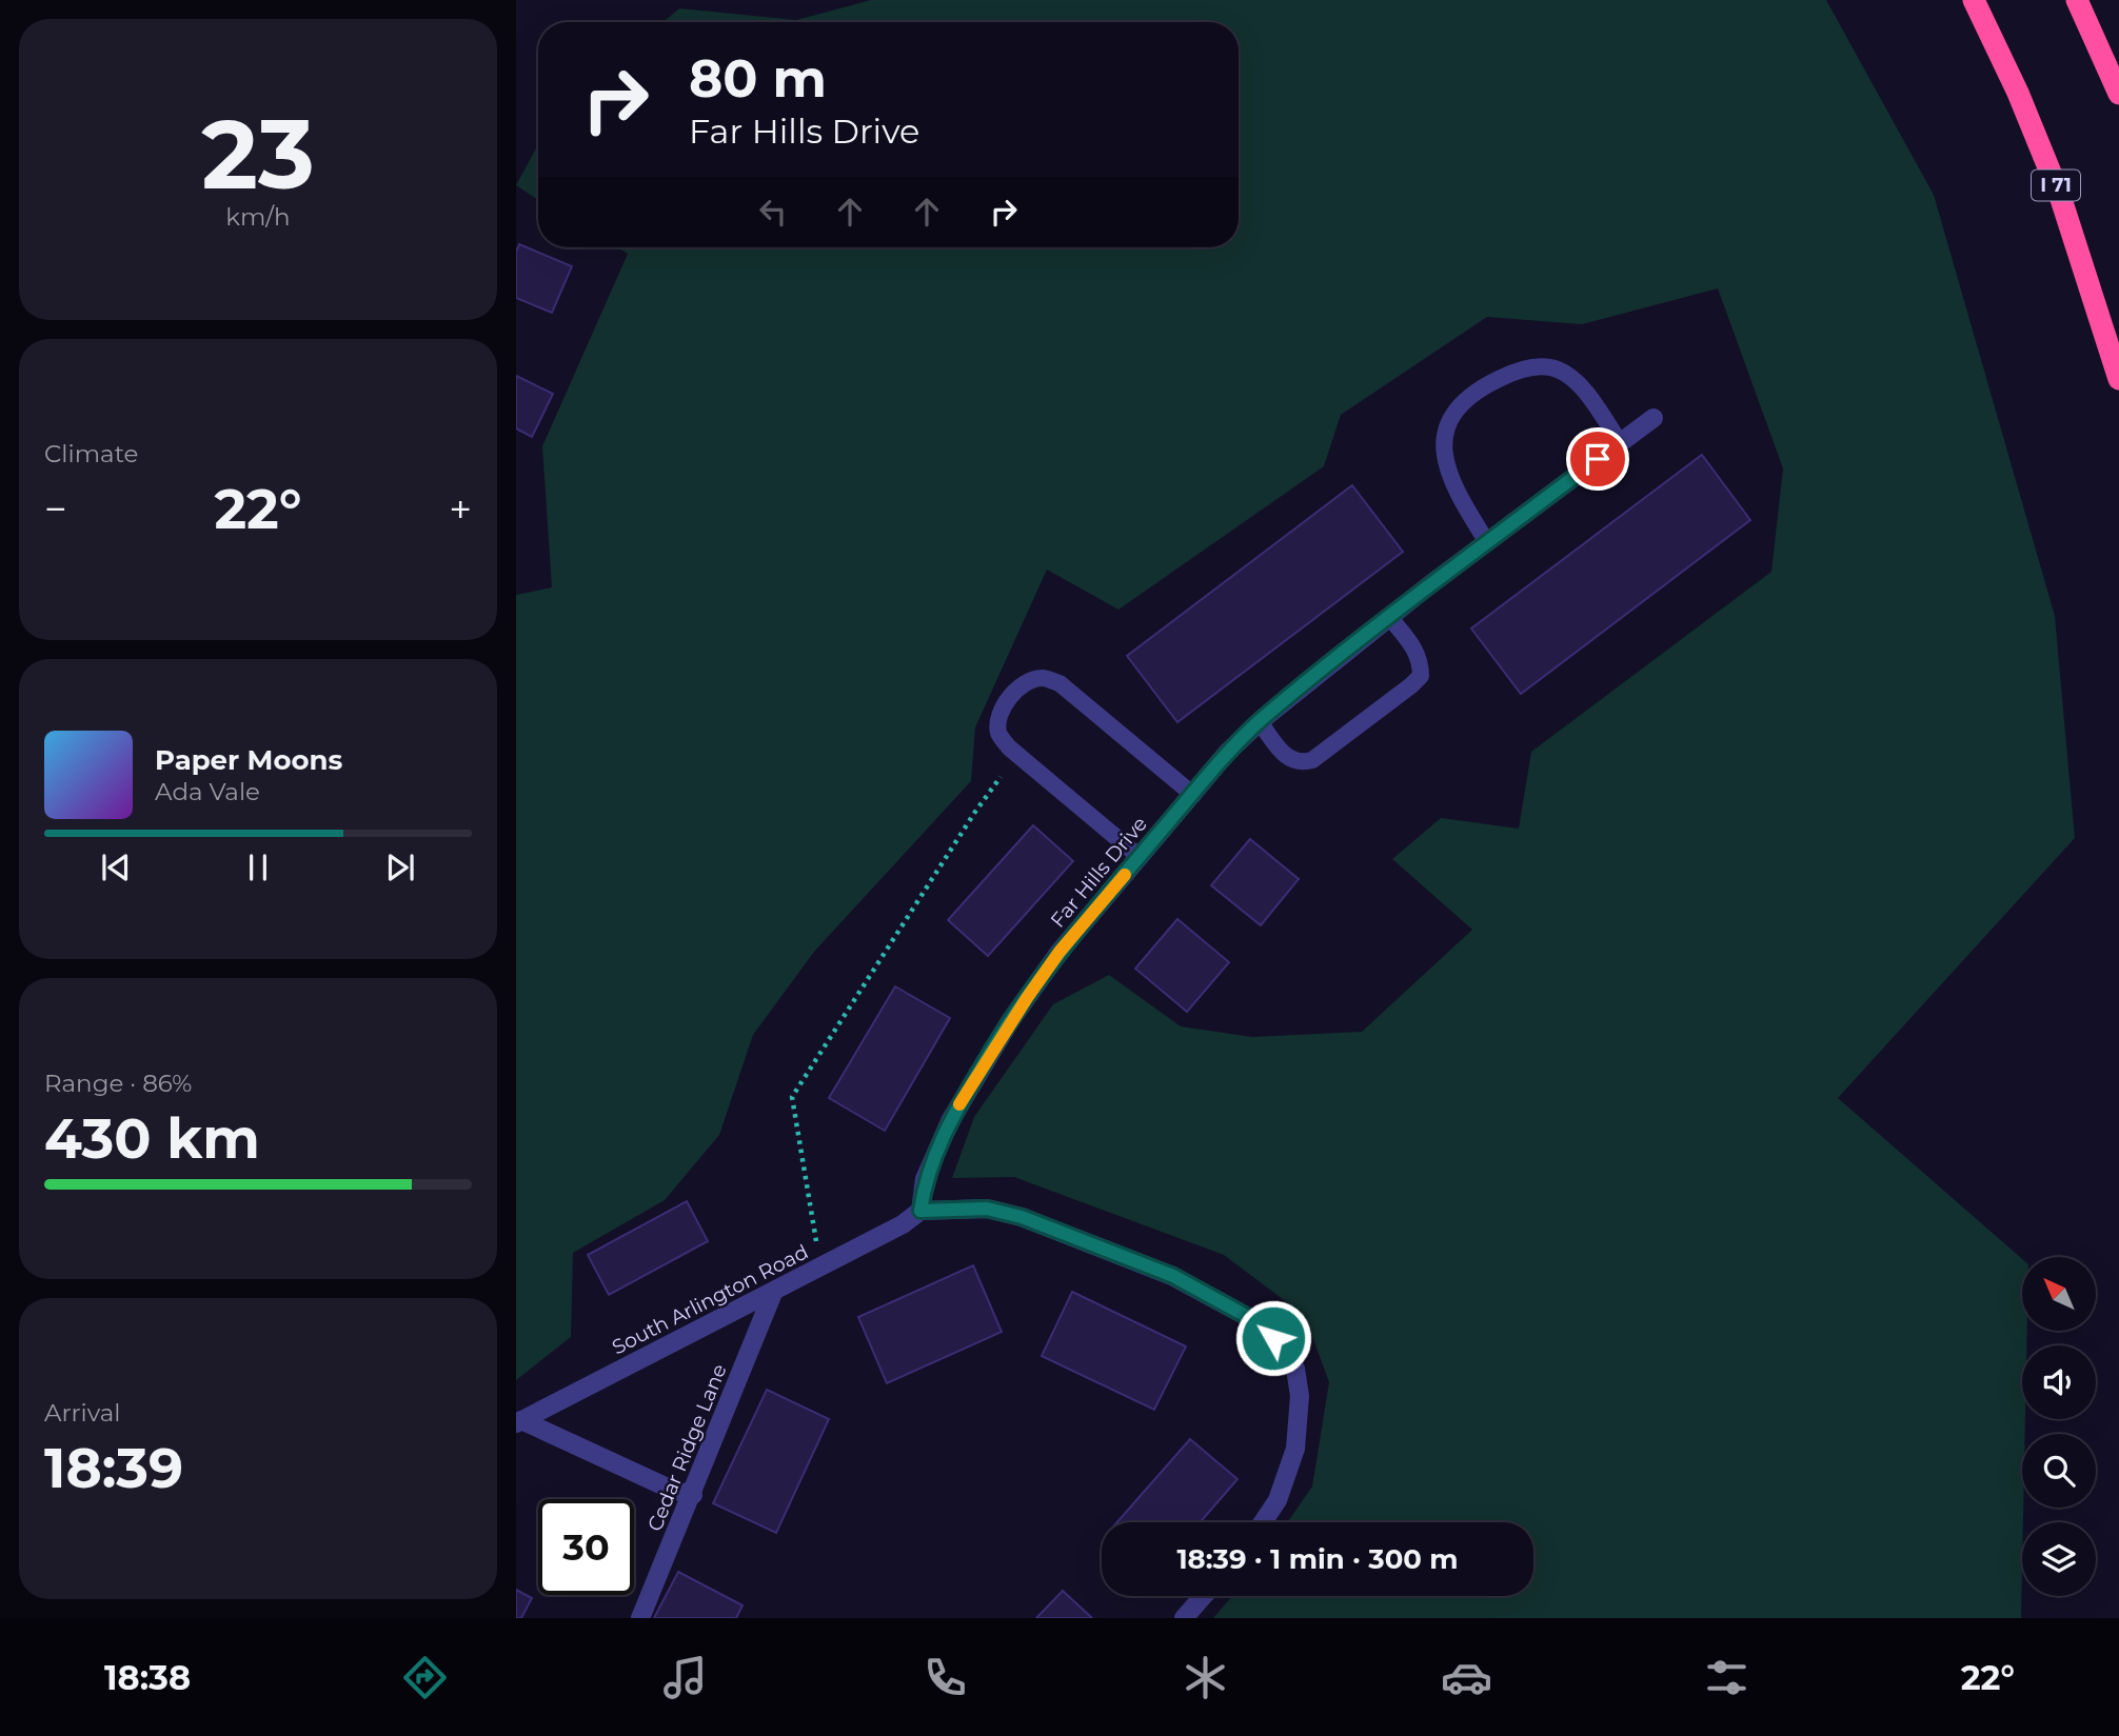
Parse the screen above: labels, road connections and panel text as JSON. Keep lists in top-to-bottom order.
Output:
{
  "streets": {
    "highway": ["I 71"],
    "street": ["Far Hills Drive", "South Arlington Road", "Cedar Ridge Lane"]
  },
  "crossings": [
    ["Far Hills Drive", "South Arlington Road"],
    ["South Arlington Road", "Cedar Ridge Lane"]
  ],
  "north": "top left",
  "page": {
    "tile": [
      ["23", "km/h"],
      "Climate",
      ["Range · 86%", "430 km"],
      ["Arrival", "18:39"]
    ],
    "turn": ["80 m", "Far Hills Drive"],
    "heat": ["−", "22°", "+"],
    "song": ["Paper Moons", "Ada Vale"],
    "limit": "30",
    "trip": "18:39 · 1 min · 300 m",
    "tabs": ["18:38", "22°"]
  }
}
